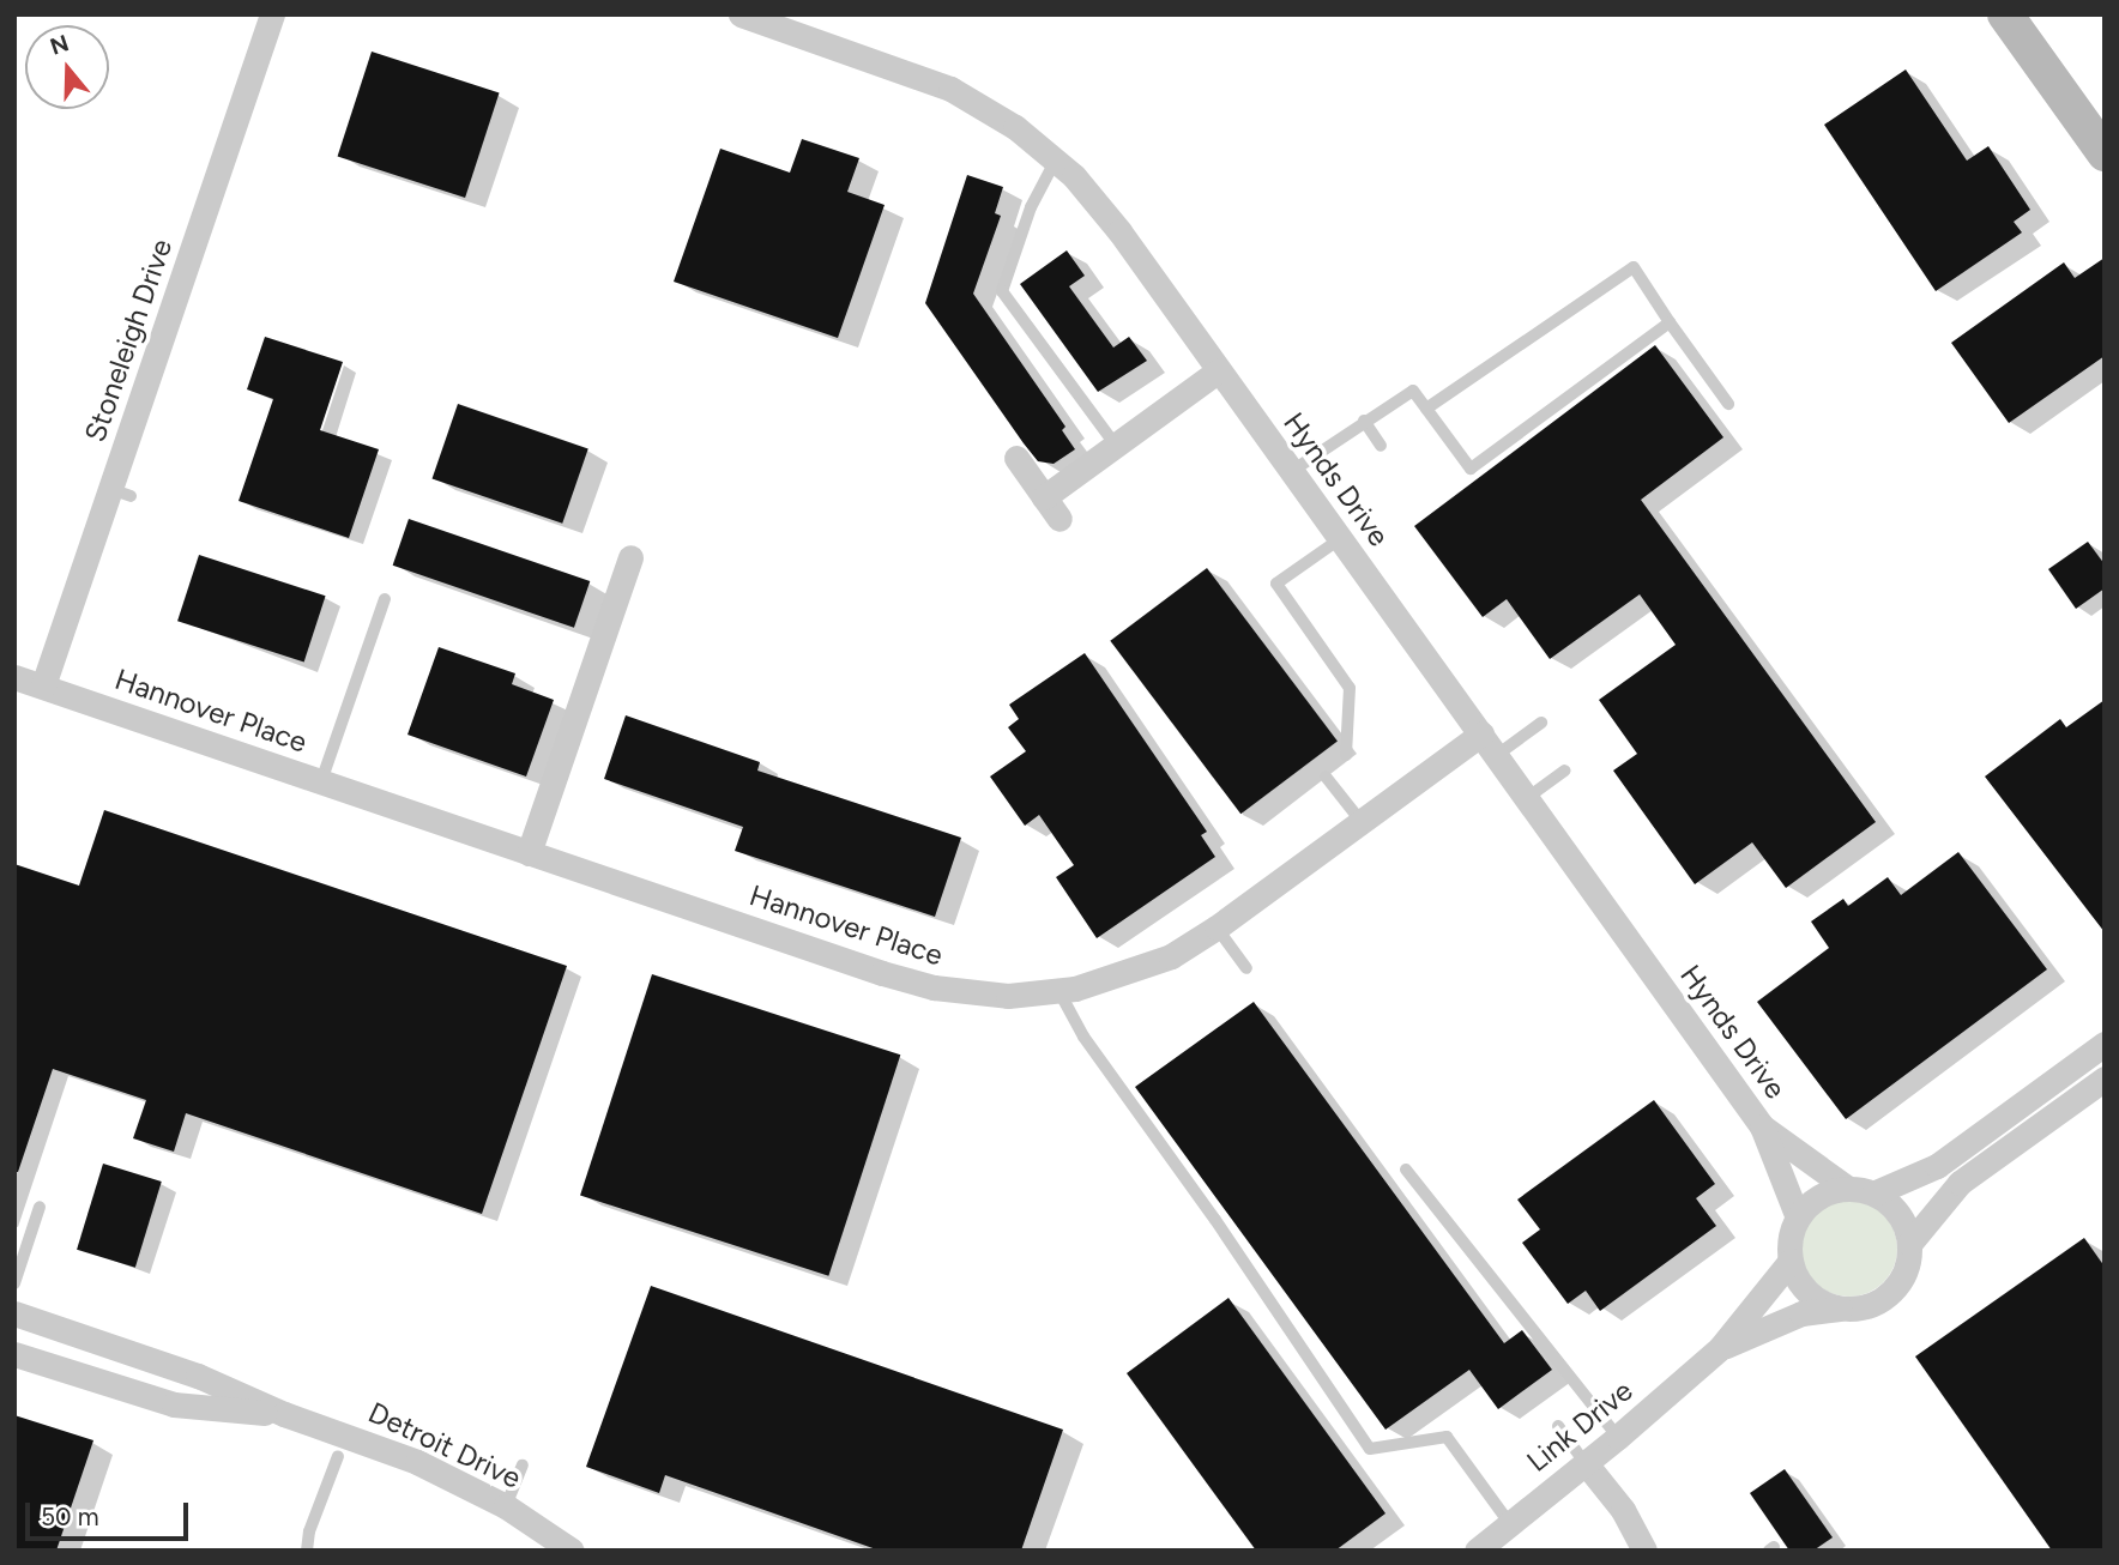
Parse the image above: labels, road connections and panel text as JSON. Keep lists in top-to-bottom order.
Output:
{
  "streets": {
    "street": [
      "Stoneleigh Drive",
      "Hynds Drive",
      "Hannover Place",
      "Link Drive",
      "Detroit Drive"
    ]
  },
  "crossings": [
    ["Stoneleigh Drive", "Hannover Place"],
    ["Hynds Drive", "Hannover Place"],
    ["Hynds Drive", "Link Drive"]
  ],
  "scale_bar": "50 m",
  "north": "top"
}
